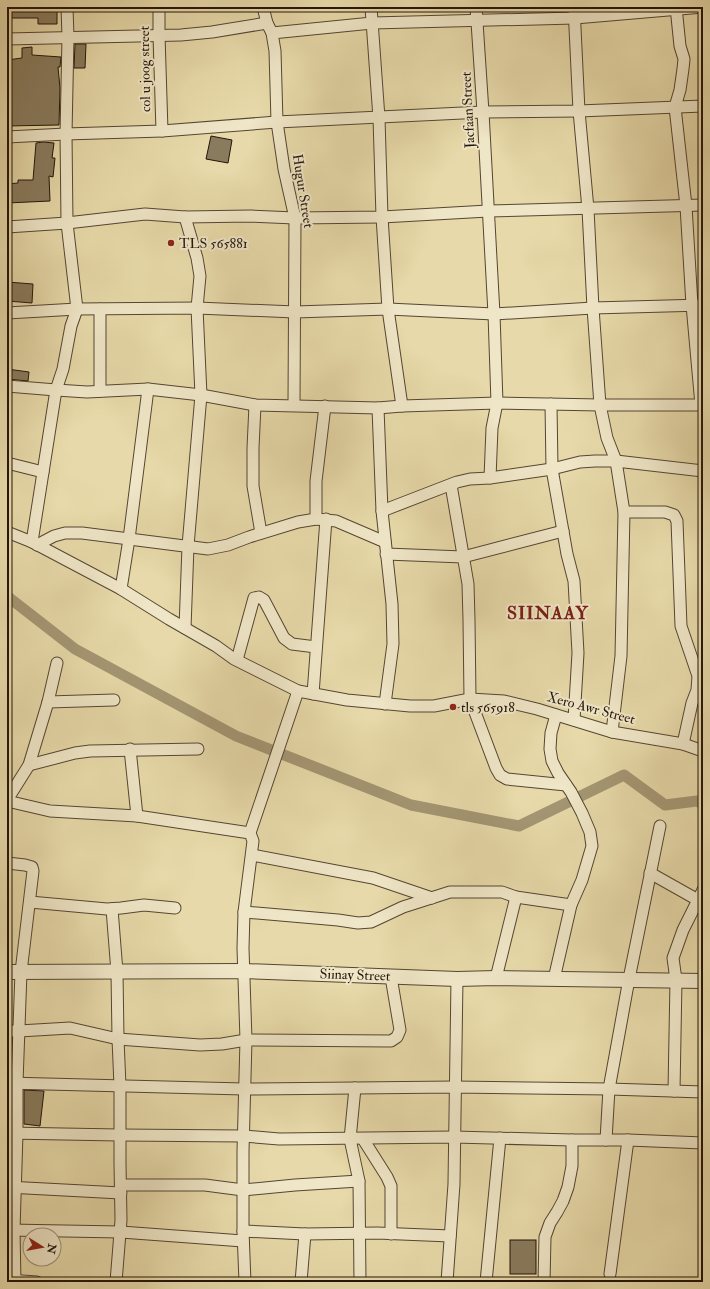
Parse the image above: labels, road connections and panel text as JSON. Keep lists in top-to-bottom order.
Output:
{
  "streets": {
    "street": [
      "col u joog street",
      "Jacfaan Street",
      "Hugur Street",
      "Xero Awr Street",
      "Siinay Street"
    ]
  },
  "districts": ["SIINAAY"],
  "places": ["TLS 565881", "tls 565918"],
  "north": "right"
}
